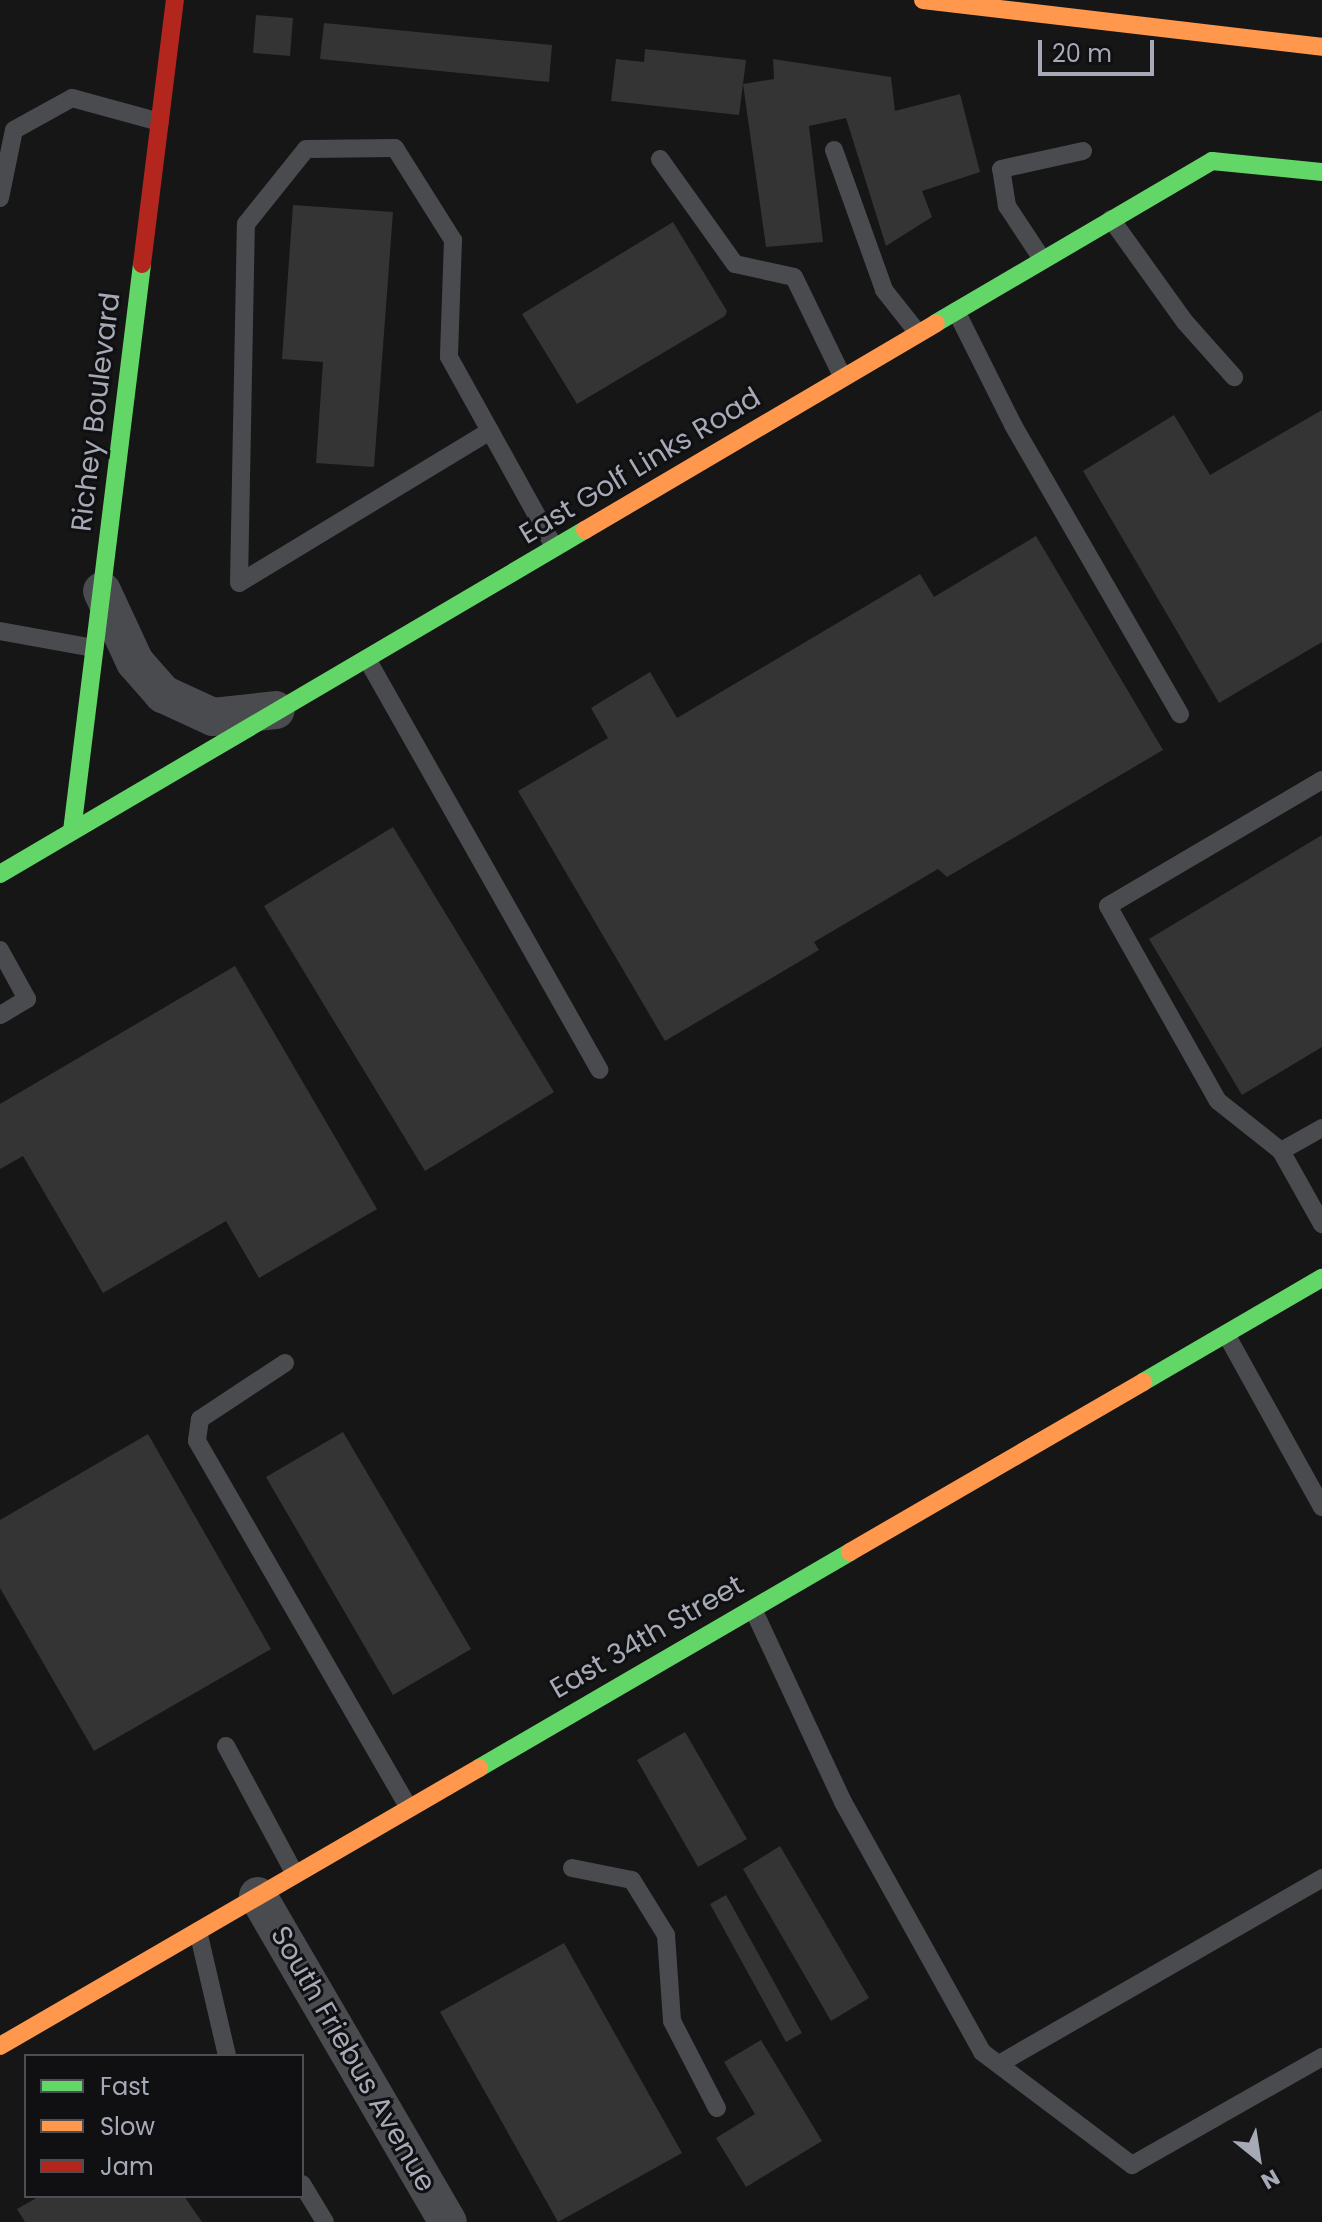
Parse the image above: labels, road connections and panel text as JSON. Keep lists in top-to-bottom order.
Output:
{
  "streets": {
    "street": [
      "Richey Boulevard",
      "East Golf Links Road",
      "East 34th Street",
      "South Friebus Avenue"
    ]
  },
  "crossings": [
    ["Richey Boulevard", "East Golf Links Road"],
    ["East 34th Street", "South Friebus Avenue"]
  ],
  "legend": ["Fast", "Slow", "Jam"],
  "scale_bar": "20 m",
  "north": "bottom right"
}
